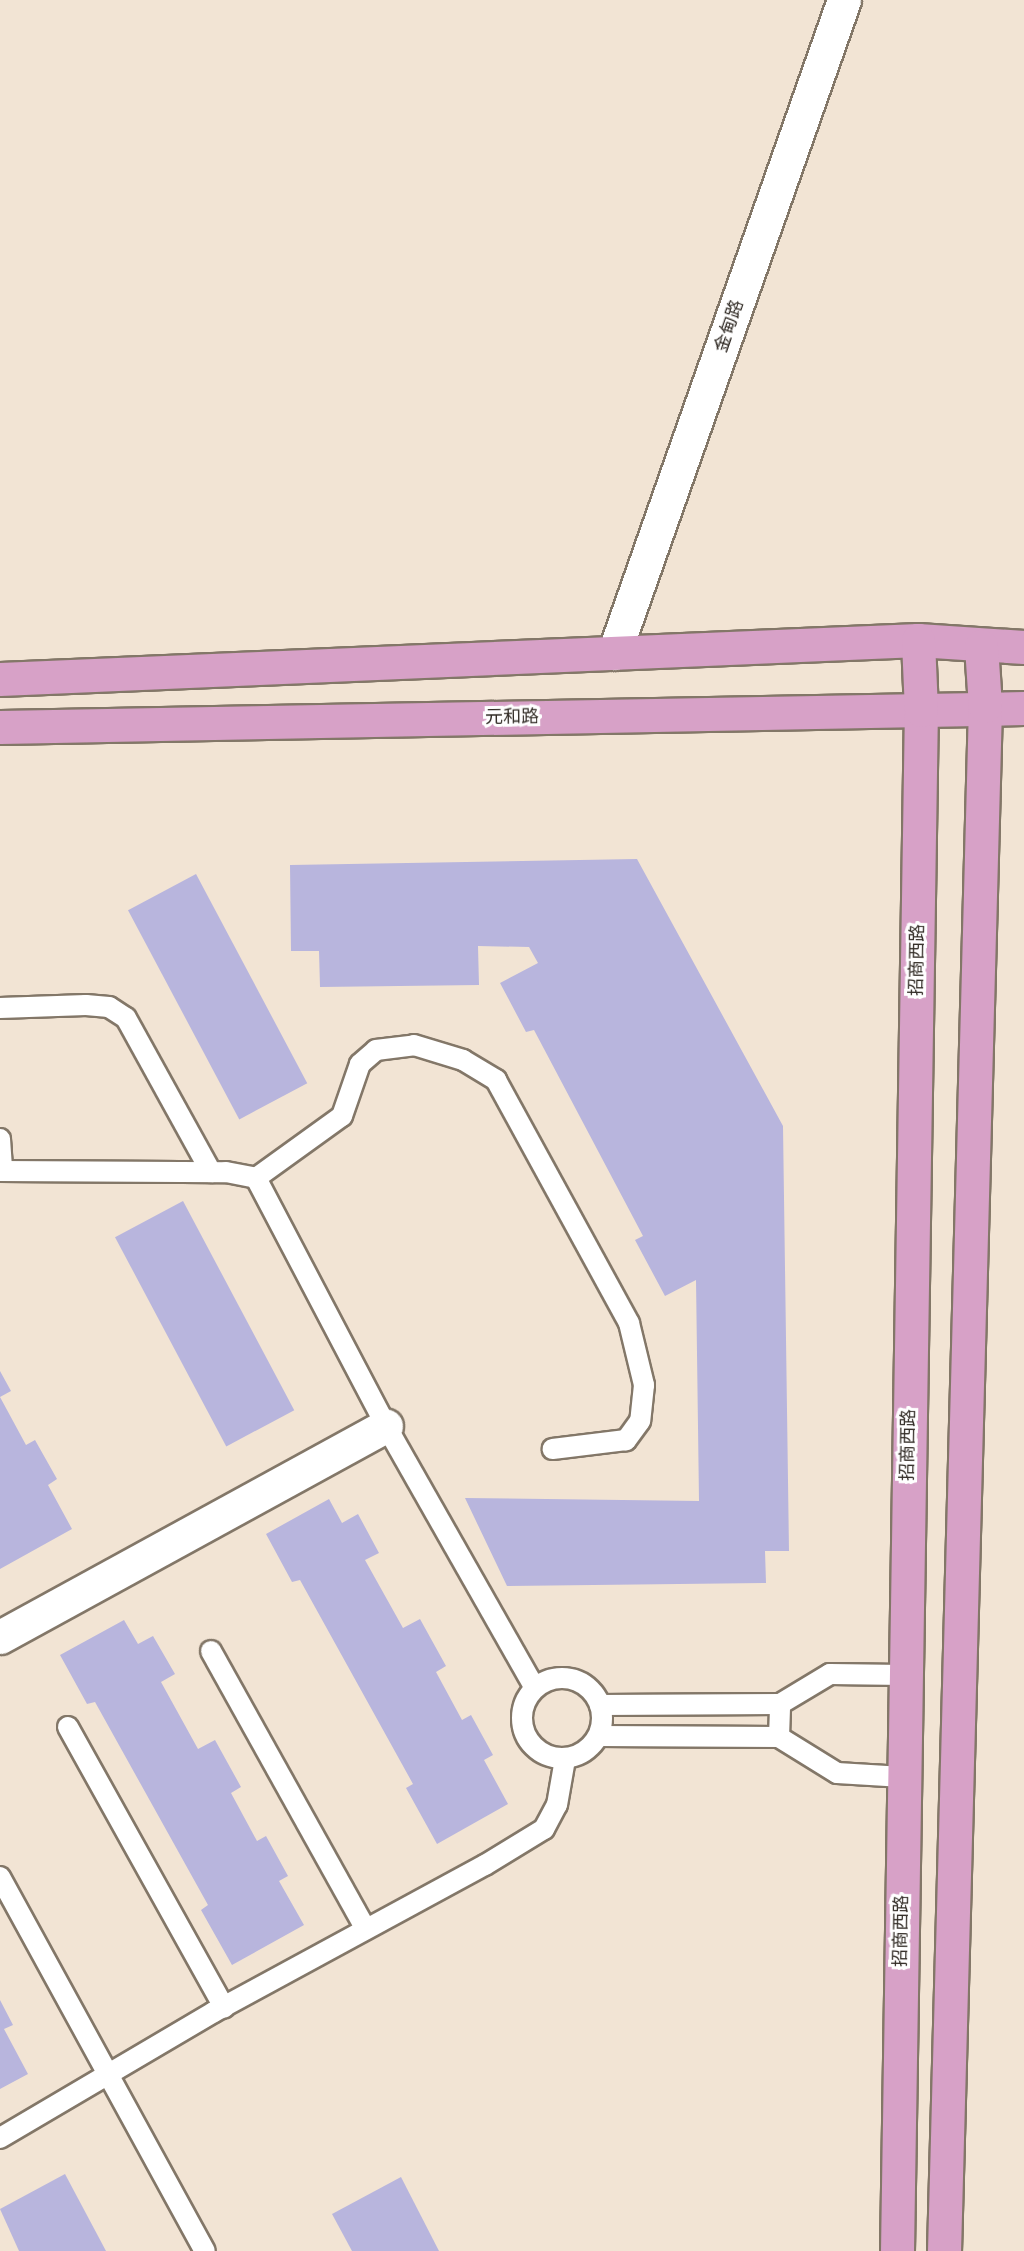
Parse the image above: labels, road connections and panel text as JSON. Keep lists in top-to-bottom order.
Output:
{
  "streets": {
    "main road": ["元和路", "招商西路"],
    "street": ["金甸路"]
  },
  "crossings": [
    ["元和路", "招商西路"]
  ]
}
